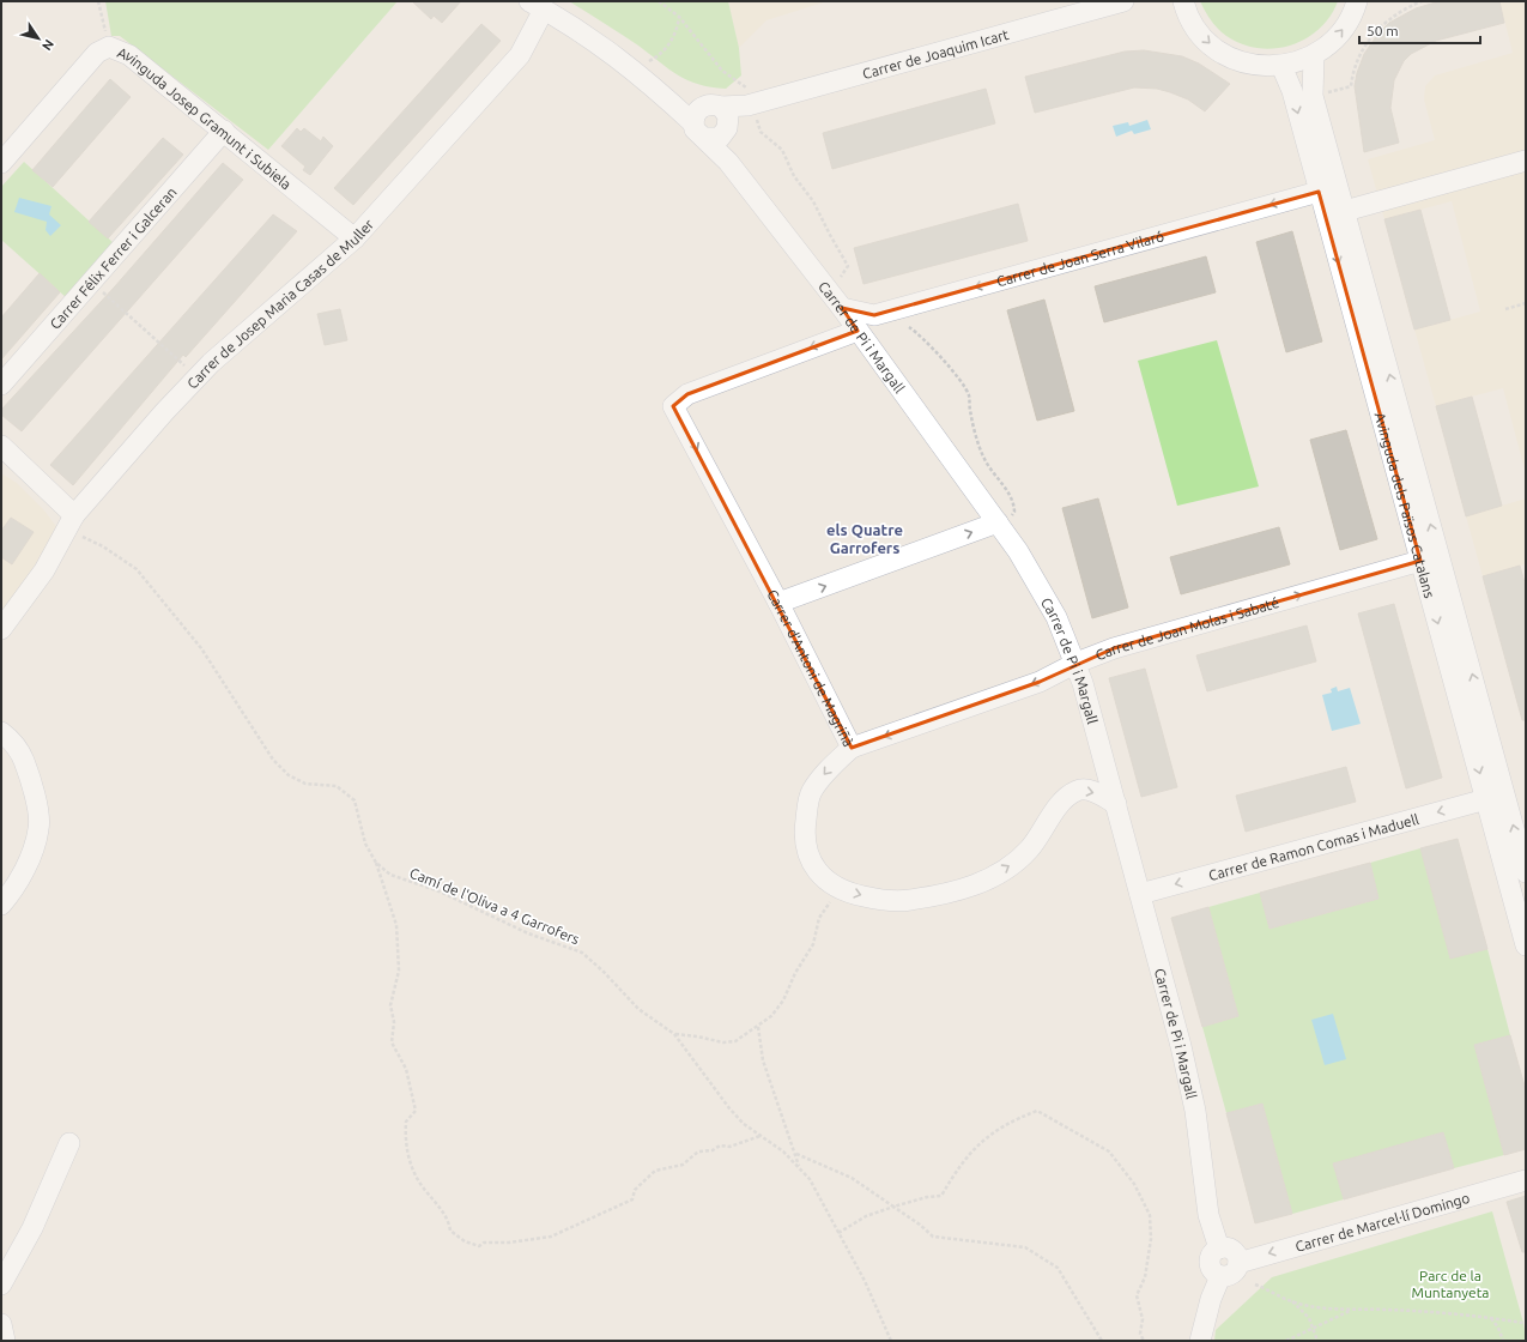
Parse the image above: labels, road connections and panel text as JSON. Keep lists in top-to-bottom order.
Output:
{
  "streets": {
    "street": [
      "Carrer de Joaquim Icart",
      "Avinguda Josep Gramunt i Subiela",
      "Carrer Félix Ferrer i Galceran",
      "Carrer de Joan Serra Vilaró",
      "Carrer de Josep Maria Casas de Muller",
      "Carrer de Pi i Margall",
      "Avinguda dels Països Catalans",
      "Carrer de Joan Molas i Sabaté",
      "Carrer d'Antoni de Magriñà",
      "Carrer de Ramon Comas i Maduell",
      "Carrer de Marcel·lí Domingo"
    ],
    "path": ["Camí de l'Oliva a 4 Garrofers"]
  },
  "crossings": [
    ["Carrer de Joaquim Icart", "Carrer de Pi i Margall"],
    ["Avinguda Josep Gramunt i Subiela", "Carrer Félix Ferrer i Galceran"],
    ["Avinguda Josep Gramunt i Subiela", "Carrer de Josep Maria Casas de Muller"],
    ["Carrer de Joan Serra Vilaró", "Carrer de Pi i Margall"],
    ["Carrer de Joan Serra Vilaró", "Avinguda dels Països Catalans"],
    ["Carrer de Josep Maria Casas de Muller", "Camí de l'Oliva a 4 Garrofers"],
    ["Carrer de Pi i Margall", "Carrer de Joan Molas i Sabaté"],
    ["Carrer de Pi i Margall", "Carrer d'Antoni de Magriñà"],
    ["Carrer de Pi i Margall", "Carrer de Ramon Comas i Maduell"],
    ["Carrer de Pi i Margall", "Carrer de Marcel·lí Domingo"],
    ["Avinguda dels Països Catalans", "Carrer de Joan Molas i Sabaté"],
    ["Avinguda dels Països Catalans", "Carrer de Ramon Comas i Maduell"],
    ["Carrer de Joan Molas i Sabaté", "Carrer d'Antoni de Magriñà"]
  ],
  "one_way": ["Carrer de Joan Serra Vilaró", "Carrer de Ramon Comas i Maduell", "Carrer de Marcel·lí Domingo"],
  "districts": ["els Quatre Garrofers"],
  "parks": ["Parc de la Muntanyeta"],
  "scale_bar": "50 m",
  "north": "bottom right"
}
